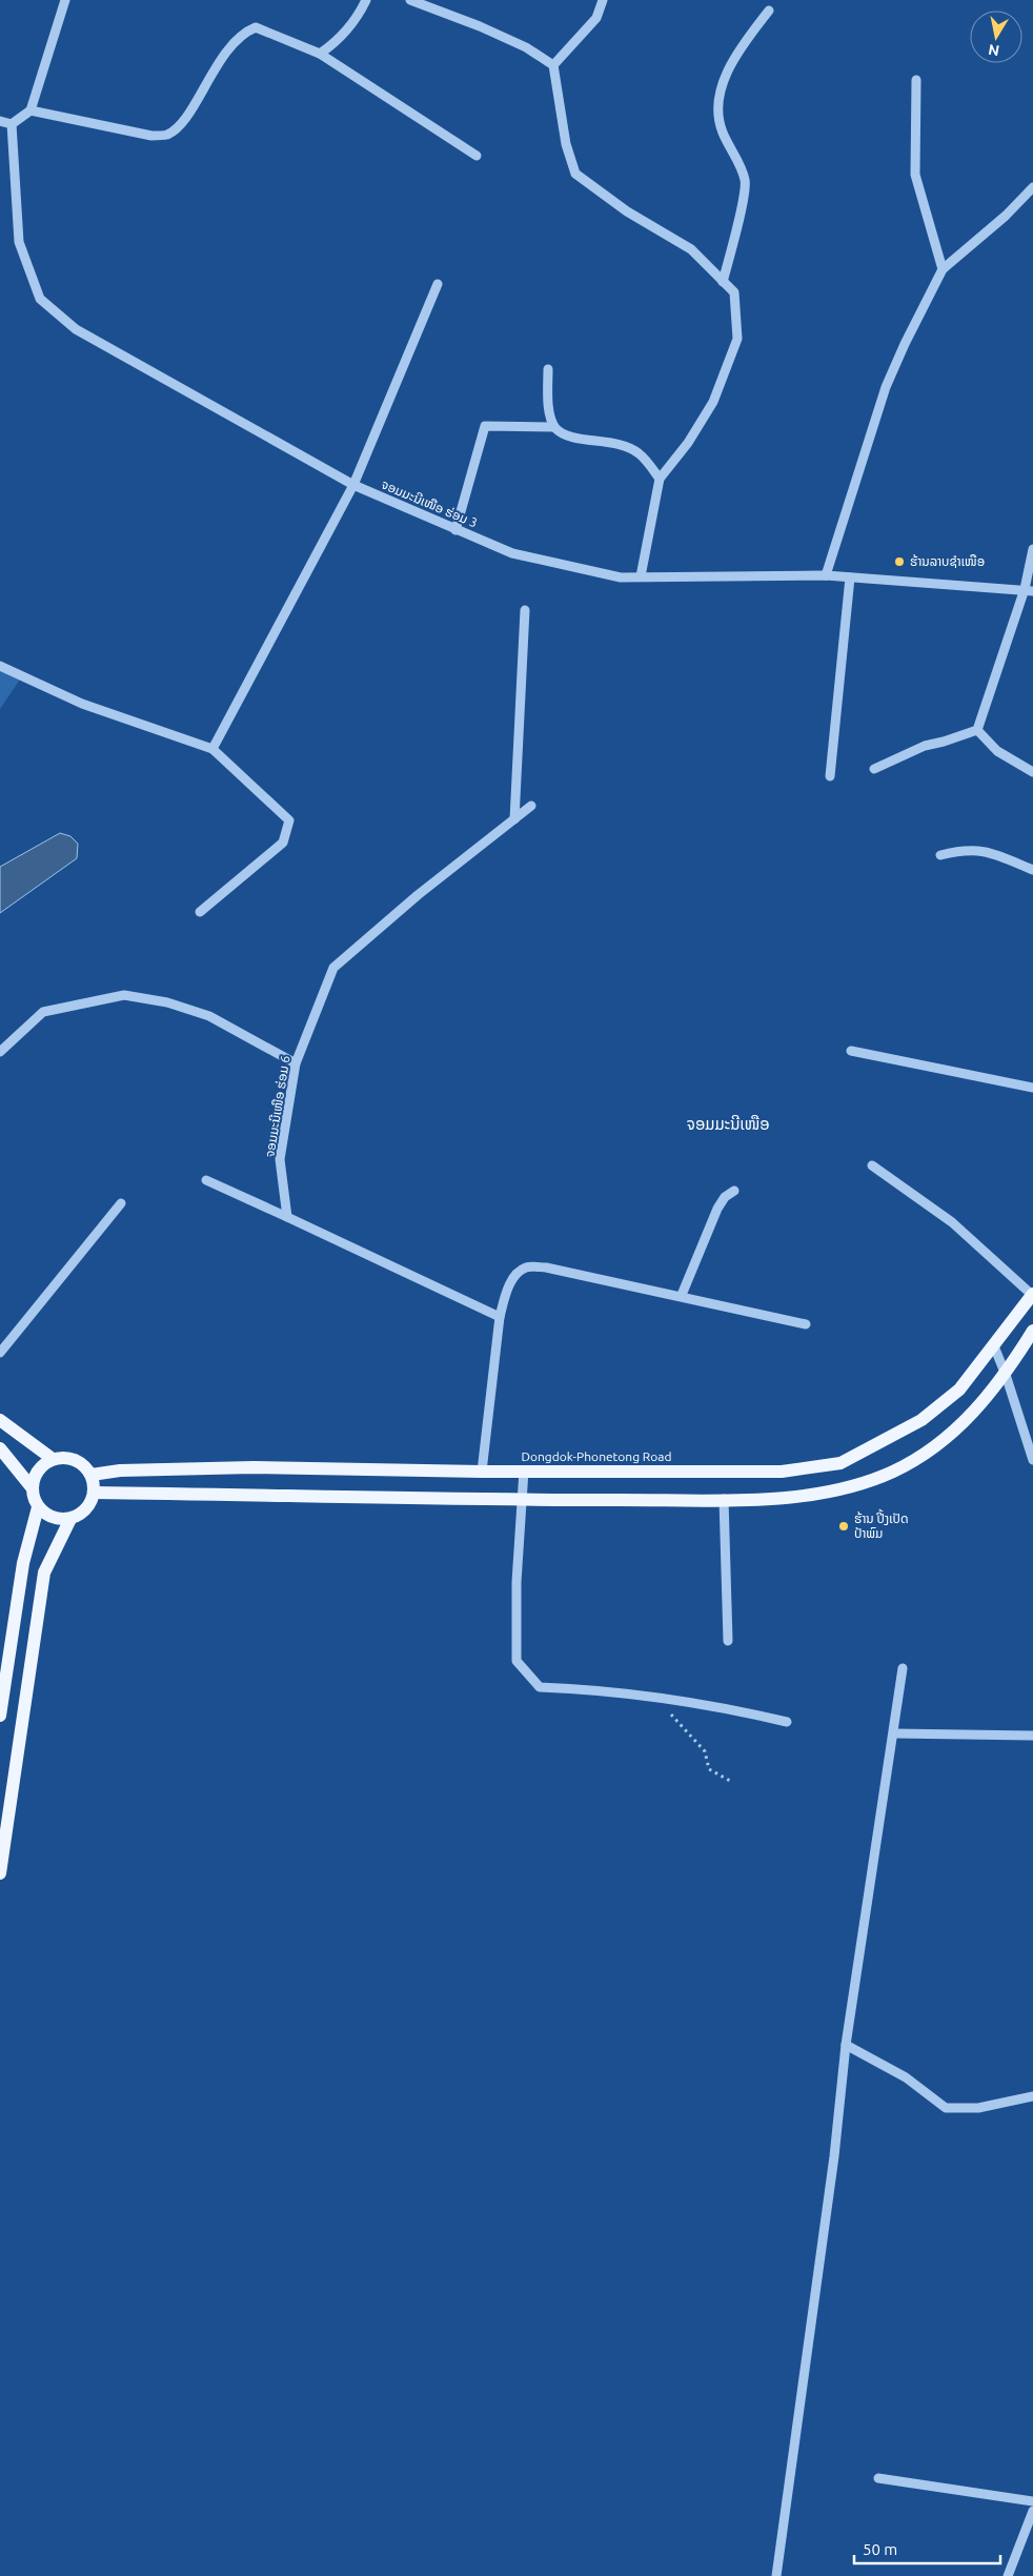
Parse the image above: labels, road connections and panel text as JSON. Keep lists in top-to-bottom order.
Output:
{
  "streets": {
    "main road": ["Dongdok-Phonetong Road"],
    "street": ["ຈອມມະນີເໜືອ ຮ່ອມ 3", "ຈອມມະນີເໜືອ ຮ່ອມ 6"]
  },
  "districts": ["ຈອມມະນີເໜືອ"],
  "places": ["ຮ້ານລາບຊຳເໜືອ", "ຮ້ານ ປີ້ງເປັດ ປ້າພົມ"],
  "scale_bar": "50 m",
  "north": "bottom"
}
